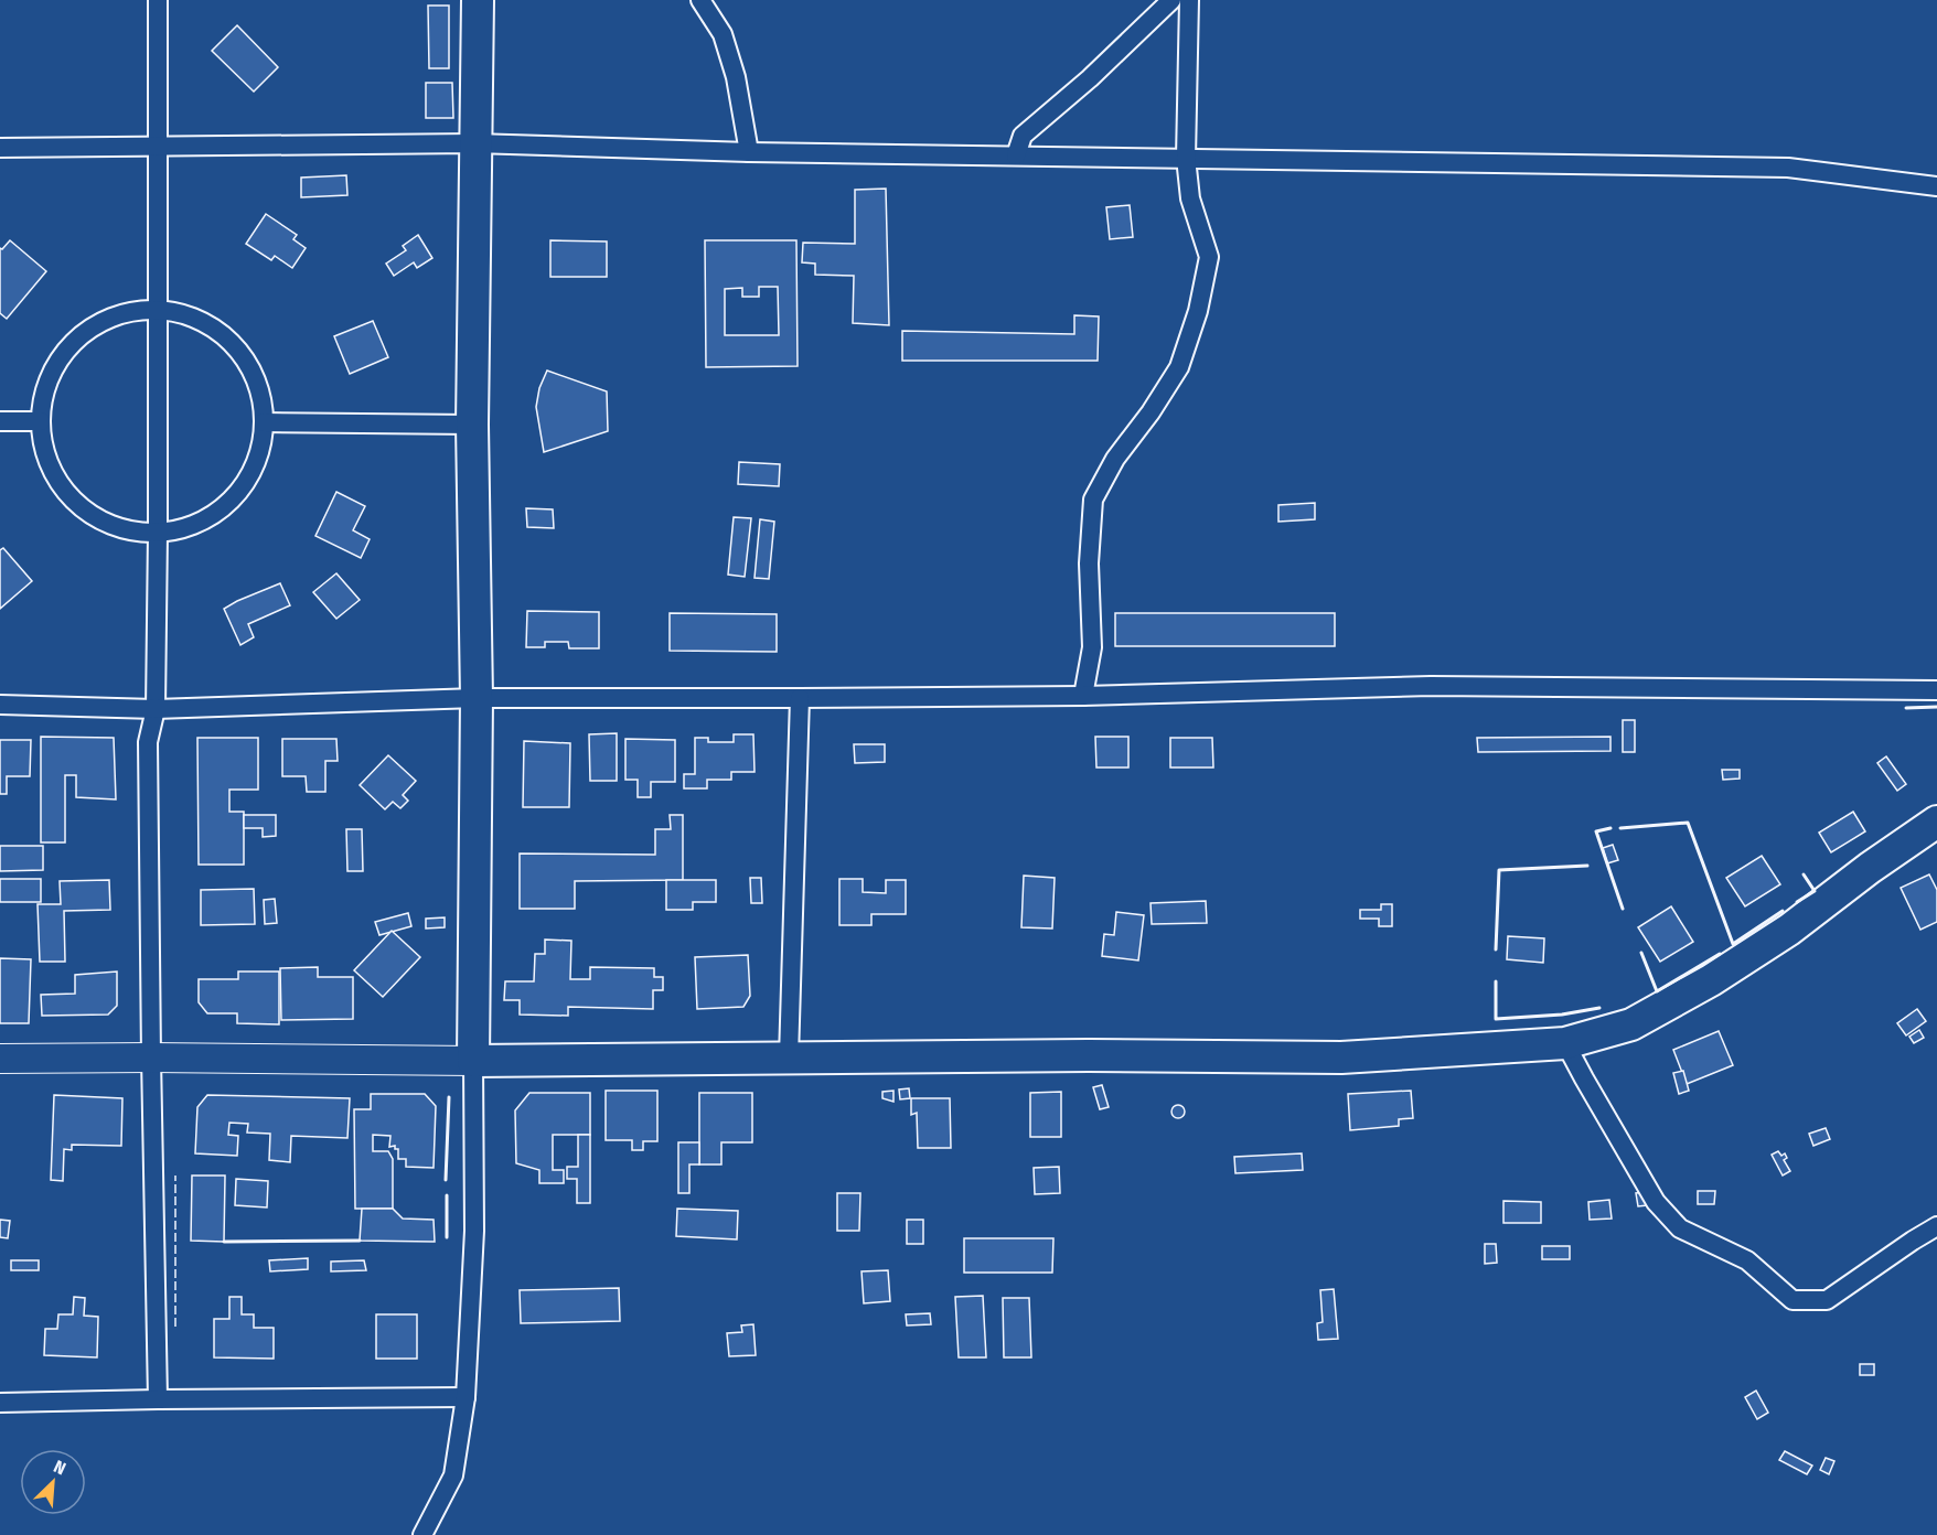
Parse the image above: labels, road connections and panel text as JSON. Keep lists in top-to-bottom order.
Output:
{
  "north": "top right"
}
